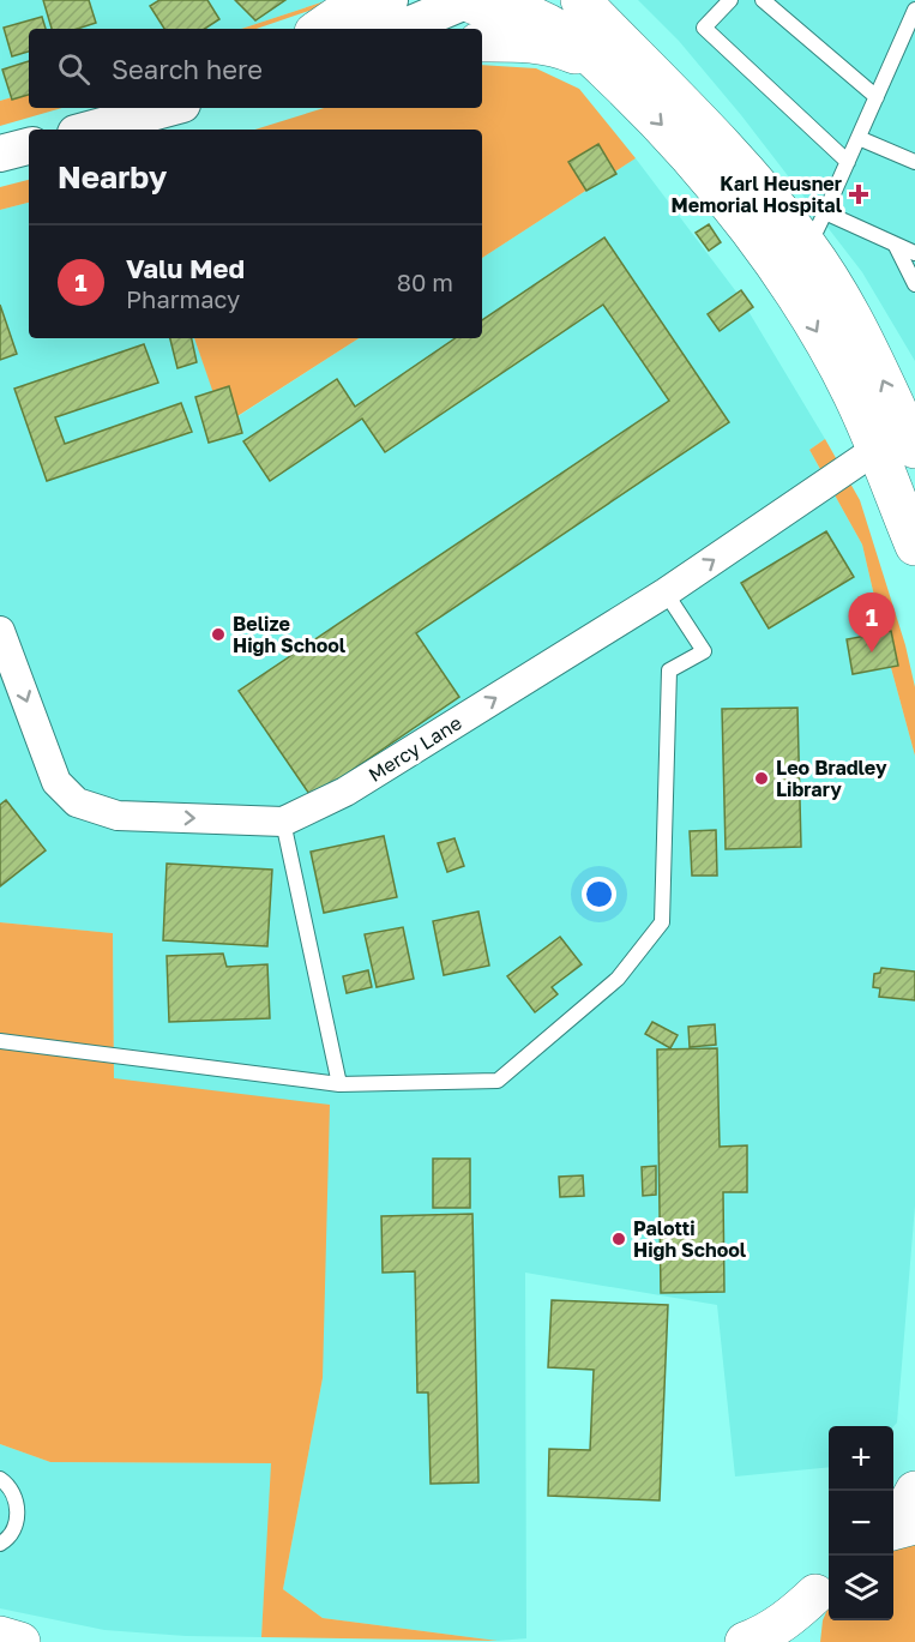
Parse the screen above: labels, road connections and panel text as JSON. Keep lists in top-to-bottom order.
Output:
{
  "streets": {
    "street": ["Mercy Lane"]
  },
  "one_way": ["Mercy Lane"],
  "places": {
    "health": ["Karl Heusner Memorial Hospital"],
    "other": ["Belize High School", "Leo Bradley Library", "Palotti High School"]
  },
  "page": {
    "search": "Search here",
    "heading": "Nearby",
    "list": [
      {
        "mark": "1",
        "name": "Valu Med",
        "note": "Pharmacy",
        "value": "80 m"
      }
    ],
    "pins": "1",
    "map_buttons": ["+", "−"]
  }
}
